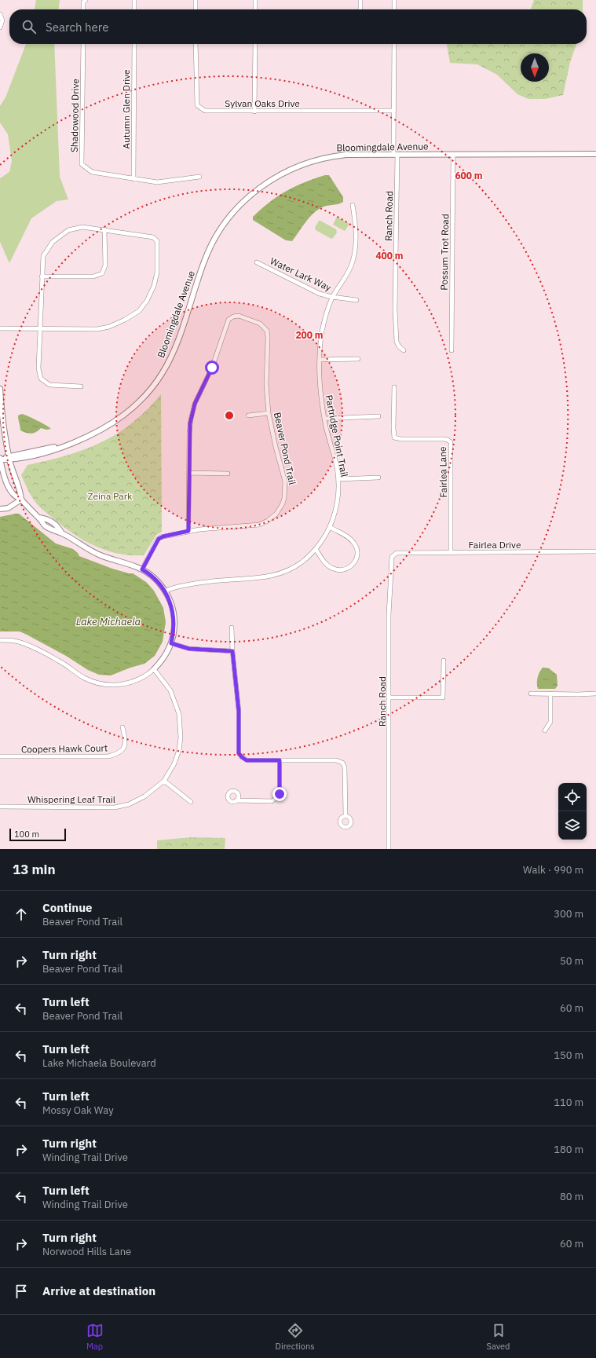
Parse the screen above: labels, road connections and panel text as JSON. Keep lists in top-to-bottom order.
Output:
{
  "streets": {
    "street": [
      "Sylvan Oaks Drive",
      "Autumn Glen Drive",
      "Shadowood Drive",
      "Bloomingdale Avenue",
      "Ranch Road",
      "Possum Trot Road",
      "Water Lark Way",
      "Partridge Point Trail",
      "Beaver Pond Trail",
      "Fairlea Lane",
      "Fairlea Drive",
      "Coopers Hawk Court",
      "Whispering Leaf Trail"
    ]
  },
  "crossings": [
    ["Sylvan Oaks Drive", "Ranch Road"],
    ["Autumn Glen Drive", "Shadowood Drive"],
    ["Bloomingdale Avenue", "Ranch Road"],
    ["Bloomingdale Avenue", "Possum Trot Road"],
    ["Ranch Road", "Fairlea Drive"],
    ["Water Lark Way", "Partridge Point Trail"],
    ["Fairlea Lane", "Fairlea Drive"]
  ],
  "water": ["Lake Michaela"],
  "parks": ["Zeina Park"],
  "scale_bar": "100 m",
  "north": "bottom",
  "page": {
    "search": "Search here",
    "scale": "100 m",
    "heading": ["13 min", "Walk · 990 m"],
    "list": [
      ["Continue", "Beaver Pond Trail", "300 m"],
      ["Turn right", "Beaver Pond Trail", "50 m"],
      ["Turn left", "Beaver Pond Trail", "60 m"],
      ["Turn left", "Lake Michaela Boulevard", "150 m"],
      ["Turn left", "Mossy Oak Way", "110 m"],
      ["Turn right", "Winding Trail Drive", "180 m"],
      ["Turn left", "Winding Trail Drive", "80 m"],
      ["Turn right", "Norwood Hills Lane", "60 m"],
      "Arrive at destination"
    ],
    "nav": ["Map", "Directions", "Saved"]
  },
  "rings": ["600 m", "400 m", "200 m"]
}
